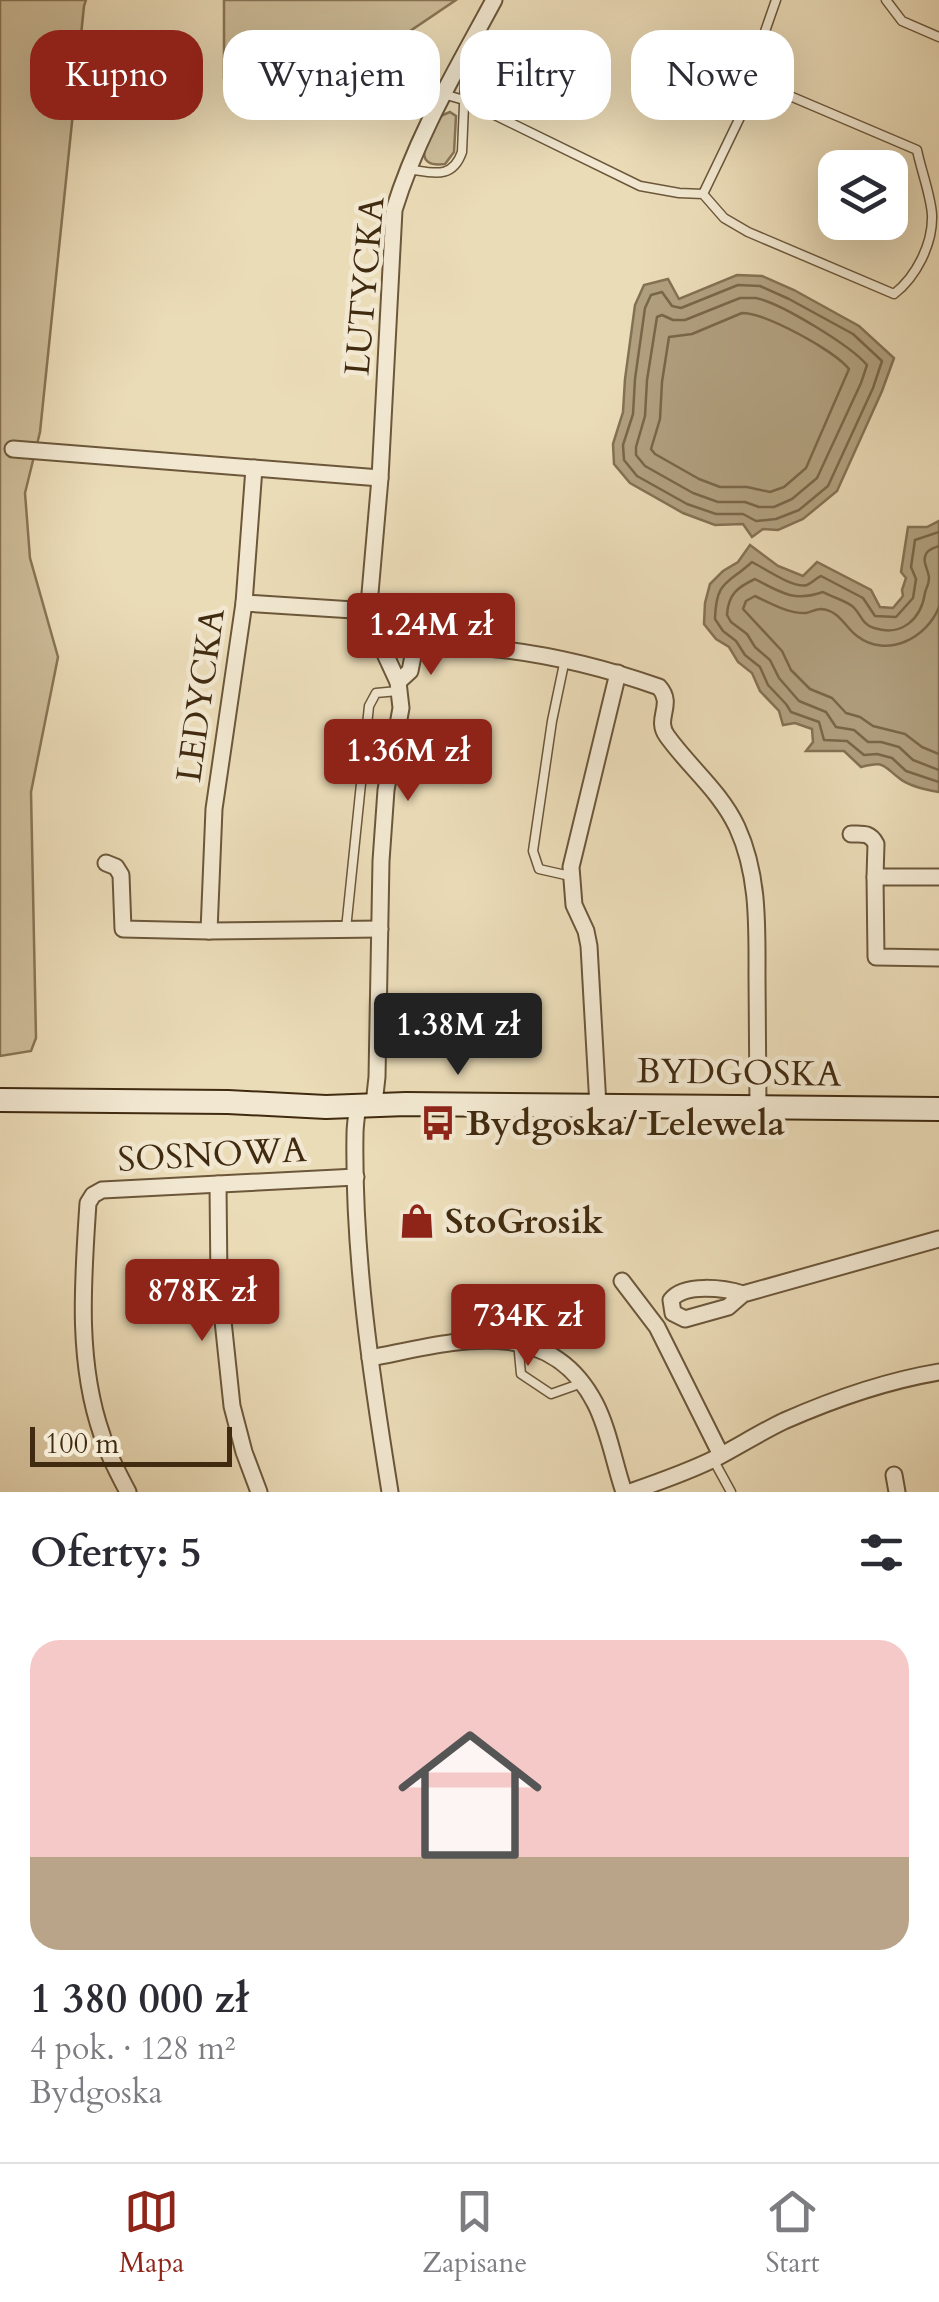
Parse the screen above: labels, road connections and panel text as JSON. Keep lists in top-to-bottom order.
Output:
{
  "streets": {
    "street": [
      "LUTYCKA",
      "LEDYCKA",
      "BYDGOSKA",
      "SOSNOWA"
    ]
  },
  "crossings": [
    ["LUTYCKA", "BYDGOSKA"],
    ["LUTYCKA", "SOSNOWA"]
  ],
  "places": {
    "bus stop": ["Bydgoska/ Lelewela"],
    "shop": ["StoGrosik"]
  },
  "scale_bar": "100 m",
  "page": {
    "chip": [
      "Kupno",
      "Wynajem",
      "Filtry",
      "Nowe"
    ],
    "price": [
      "1.24M zł",
      "1.36M zł",
      "1.38M zł",
      "878K zł",
      "734K zł"
    ],
    "scale": "100 m",
    "heading": "Oferty: 5",
    "list": [
      {
        "name": "1 380 000 zł",
        "note": "4 pok. · 128 m² · Bydgoska"
      }
    ],
    "tabs": ["Mapa", "Zapisane", "Start"]
  }
}
